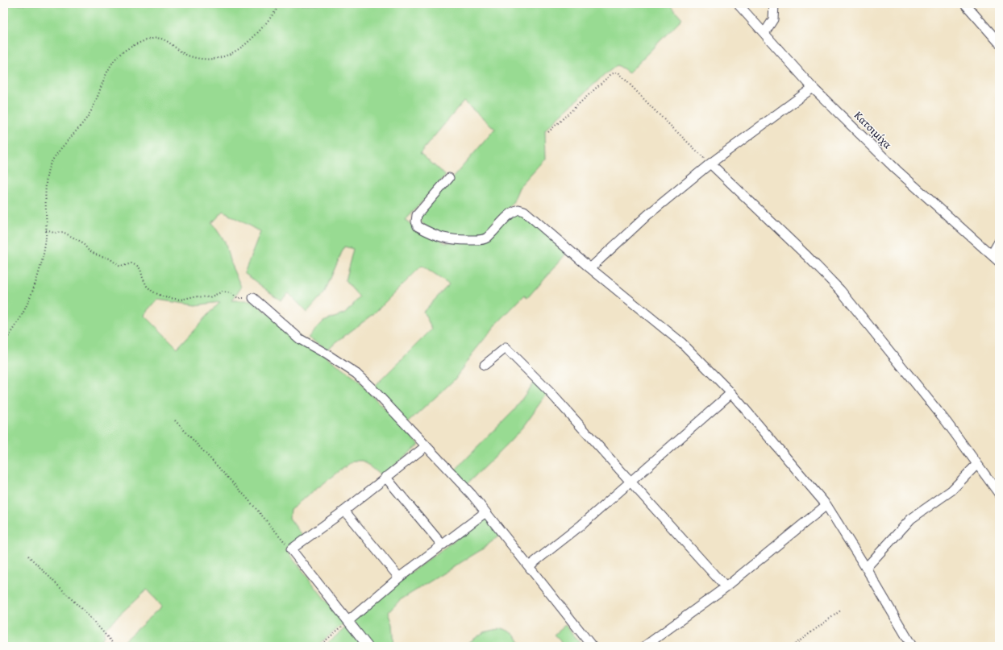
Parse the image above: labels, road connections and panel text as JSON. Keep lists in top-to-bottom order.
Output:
{
  "streets": {
    "street": ["Κατσιμίχα"]
  }
}
